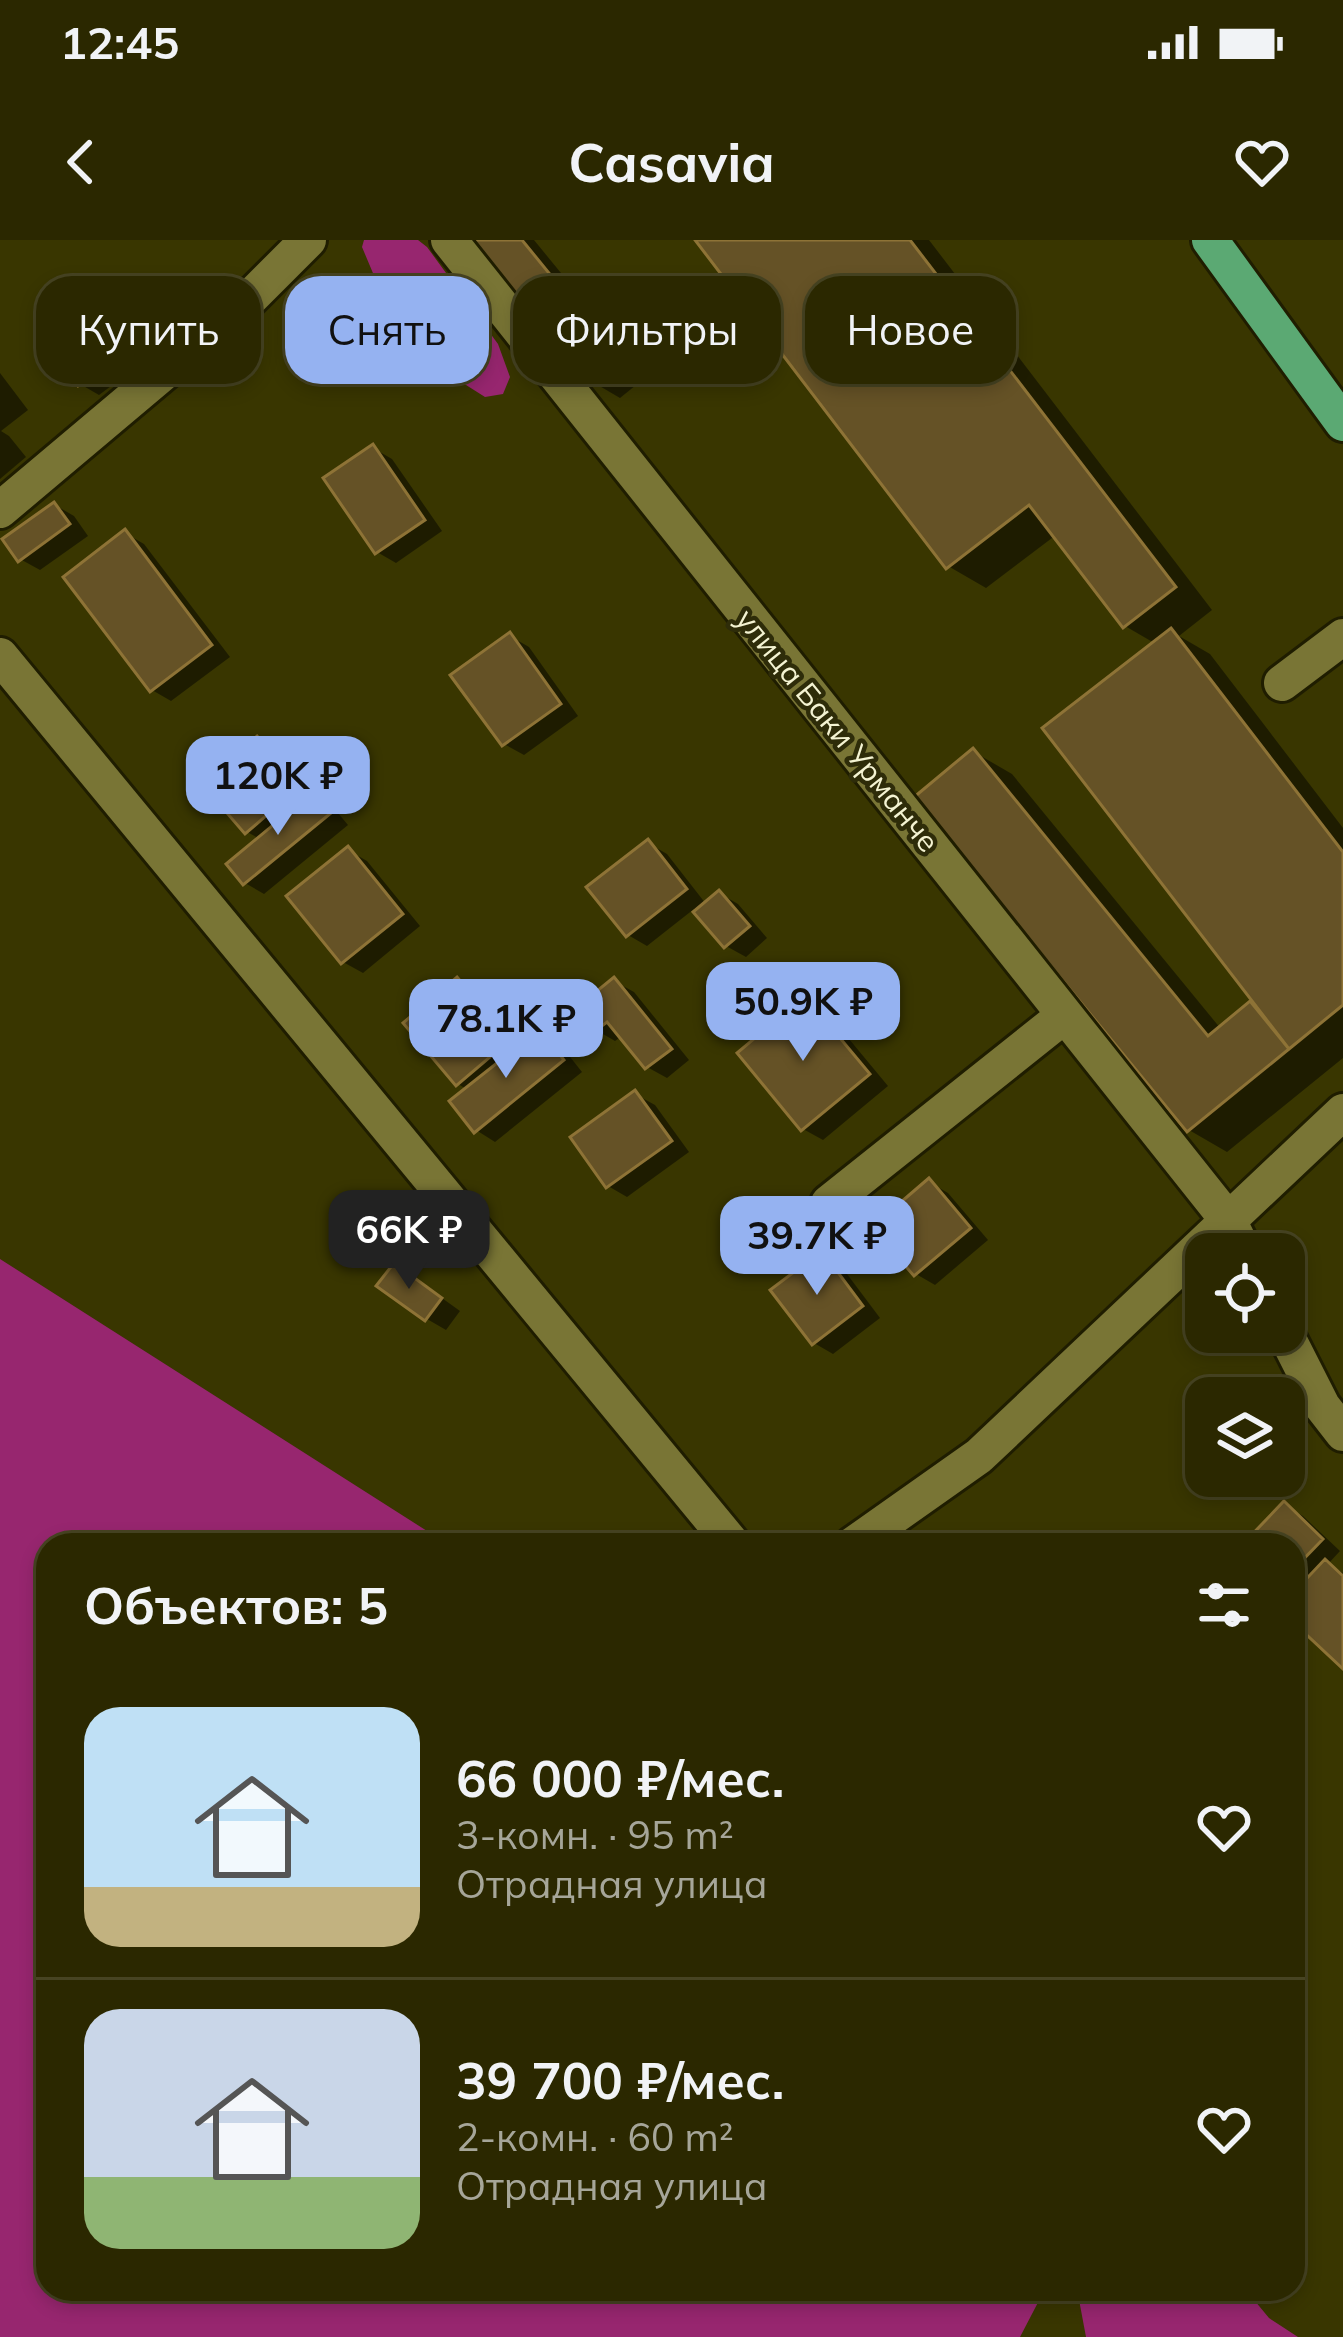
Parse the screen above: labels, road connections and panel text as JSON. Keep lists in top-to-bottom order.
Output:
{
  "streets": {
    "street": ["улица Баки Урманче"]
  },
  "page": {
    "status": "12:45",
    "header": "Casavia",
    "chip": [
      "Купить",
      "Снять",
      "Фильтры",
      "Новое"
    ],
    "price": [
      "120K ₽",
      "50.9K ₽",
      "78.1K ₽",
      "66K ₽",
      "39.7K ₽"
    ],
    "heading": "Объектов: 5",
    "list": [
      {
        "name": "66 000 ₽/мес.",
        "note": "3-комн. · 95 m² · Отрадная улица"
      },
      {
        "name": "39 700 ₽/мес.",
        "note": "2-комн. · 60 m² · Отрадная улица"
      }
    ]
  }
}
